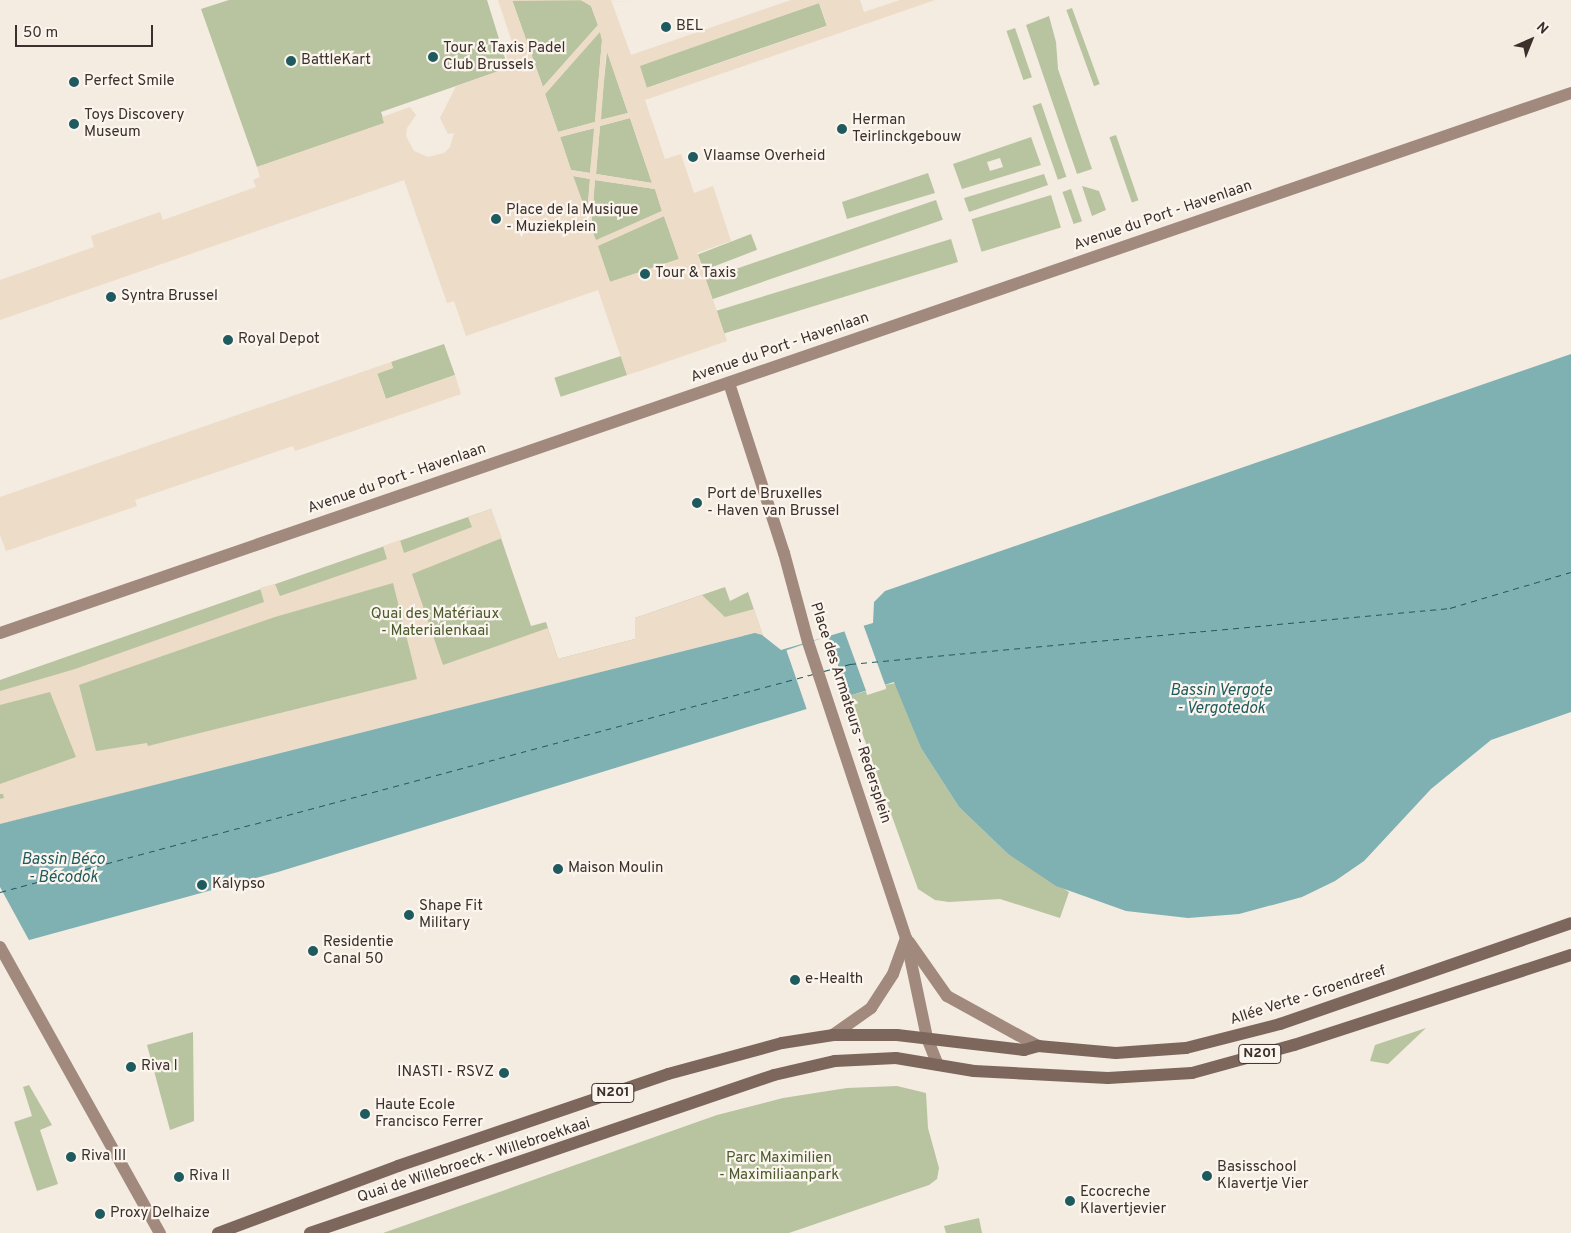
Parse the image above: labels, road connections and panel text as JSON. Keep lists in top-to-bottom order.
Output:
{
  "streets": {
    "main road": ["Allée Verte - Groendreef", "N201", "Quai de Willebroeck - Willebroekkaai"],
    "street": ["Avenue du Port - Havenlaan", "Place des Armateurs - Redersplein"]
  },
  "crossings": [
    ["Avenue du Port - Havenlaan", "Place des Armateurs - Redersplein"],
    ["Place des Armateurs - Redersplein", "Allée Verte - Groendreef"],
    ["Place des Armateurs - Redersplein", "N201"],
    ["Place des Armateurs - Redersplein", "Quai de Willebroeck - Willebroekkaai"],
    ["Allée Verte - Groendreef", "Quai de Willebroeck - Willebroekkaai"],
    ["N201", "Quai de Willebroeck - Willebroekkaai"]
  ],
  "water": ["Bassin Vergote - Vergotedok", "Bassin Béco - Bécodok"],
  "parks": ["Quai des Matériaux - Materialenkaai", "Parc Maximilien - Maximiliaanpark"],
  "places": [
    "BEL",
    "Tour & Taxis Padel Club Brussels",
    "BattleKart",
    "Perfect Smile",
    "Toys Discovery Museum",
    "Herman Teirlinckgebouw",
    "Vlaamse Overheid",
    "Place de la Musique - Muziekplein",
    "Tour & Taxis",
    "Syntra Brussel",
    "Royal Depot",
    "Port de Bruxelles - Haven van Brussel",
    "Maison Moulin",
    "Kalypso",
    "Shape Fit Military",
    "Residentie Canal 50",
    "e-Health",
    "Riva I",
    "INASTI - RSVZ",
    "Haute Ecole Francisco Ferrer",
    "Riva III",
    "Basisschool Klavertje Vier",
    "Riva II",
    "Ecocreche Klavertjevier",
    "Proxy Delhaize"
  ],
  "scale_bar": "50 m",
  "north": "top right"
}
